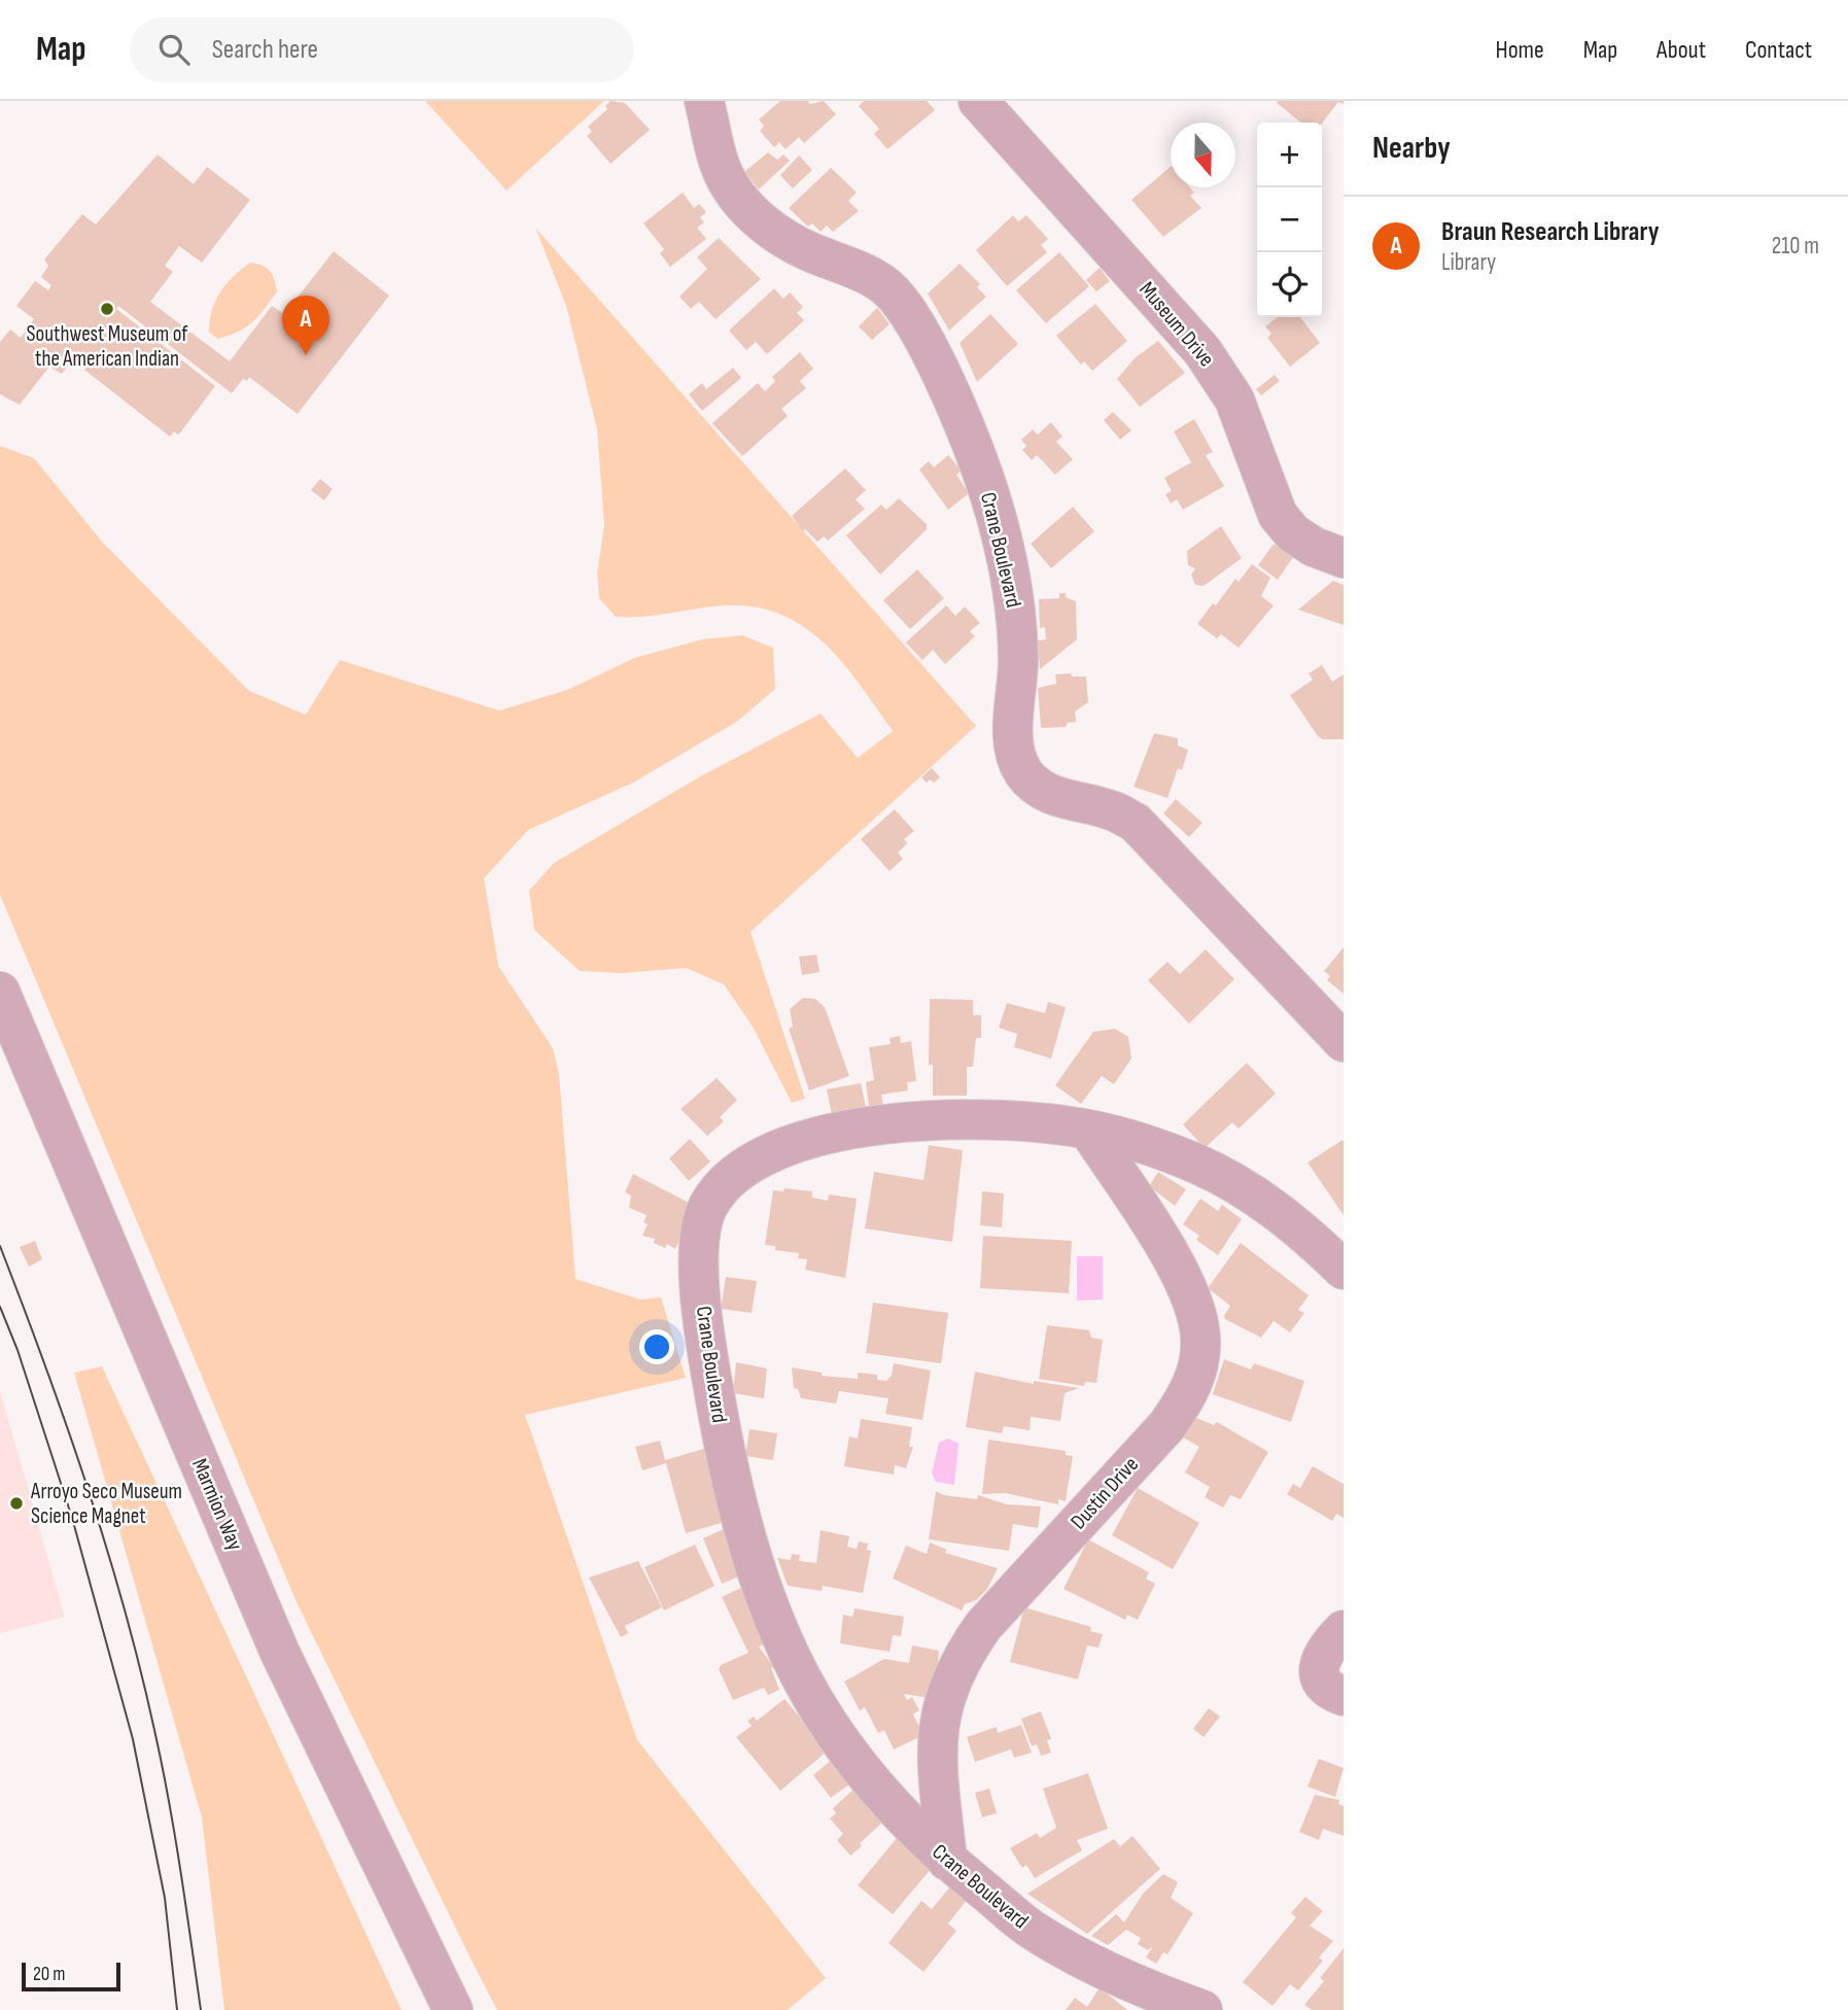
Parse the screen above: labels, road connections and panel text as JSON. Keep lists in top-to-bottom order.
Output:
{
  "streets": {
    "street": [
      "Museum Drive",
      "Crane Boulevard",
      "Dustin Drive",
      "Marmion Way"
    ]
  },
  "crossings": [
    ["Crane Boulevard", "Dustin Drive"]
  ],
  "places": ["Southwest Museum of the American Indian", "Arroyo Seco Museum Science Magnet"],
  "scale_bar": "20 m",
  "north": "bottom",
  "page": {
    "header": "Map",
    "search": "Search here",
    "nav": [
      "Home",
      "Map",
      "About",
      "Contact"
    ],
    "heading": "Nearby",
    "map_buttons": ["+", "−"],
    "list": [
      {
        "mark": "A",
        "name": "Braun Research Library",
        "note": "Library",
        "value": "210 m"
      }
    ],
    "pins": "A",
    "scale": "20 m"
  }
}
